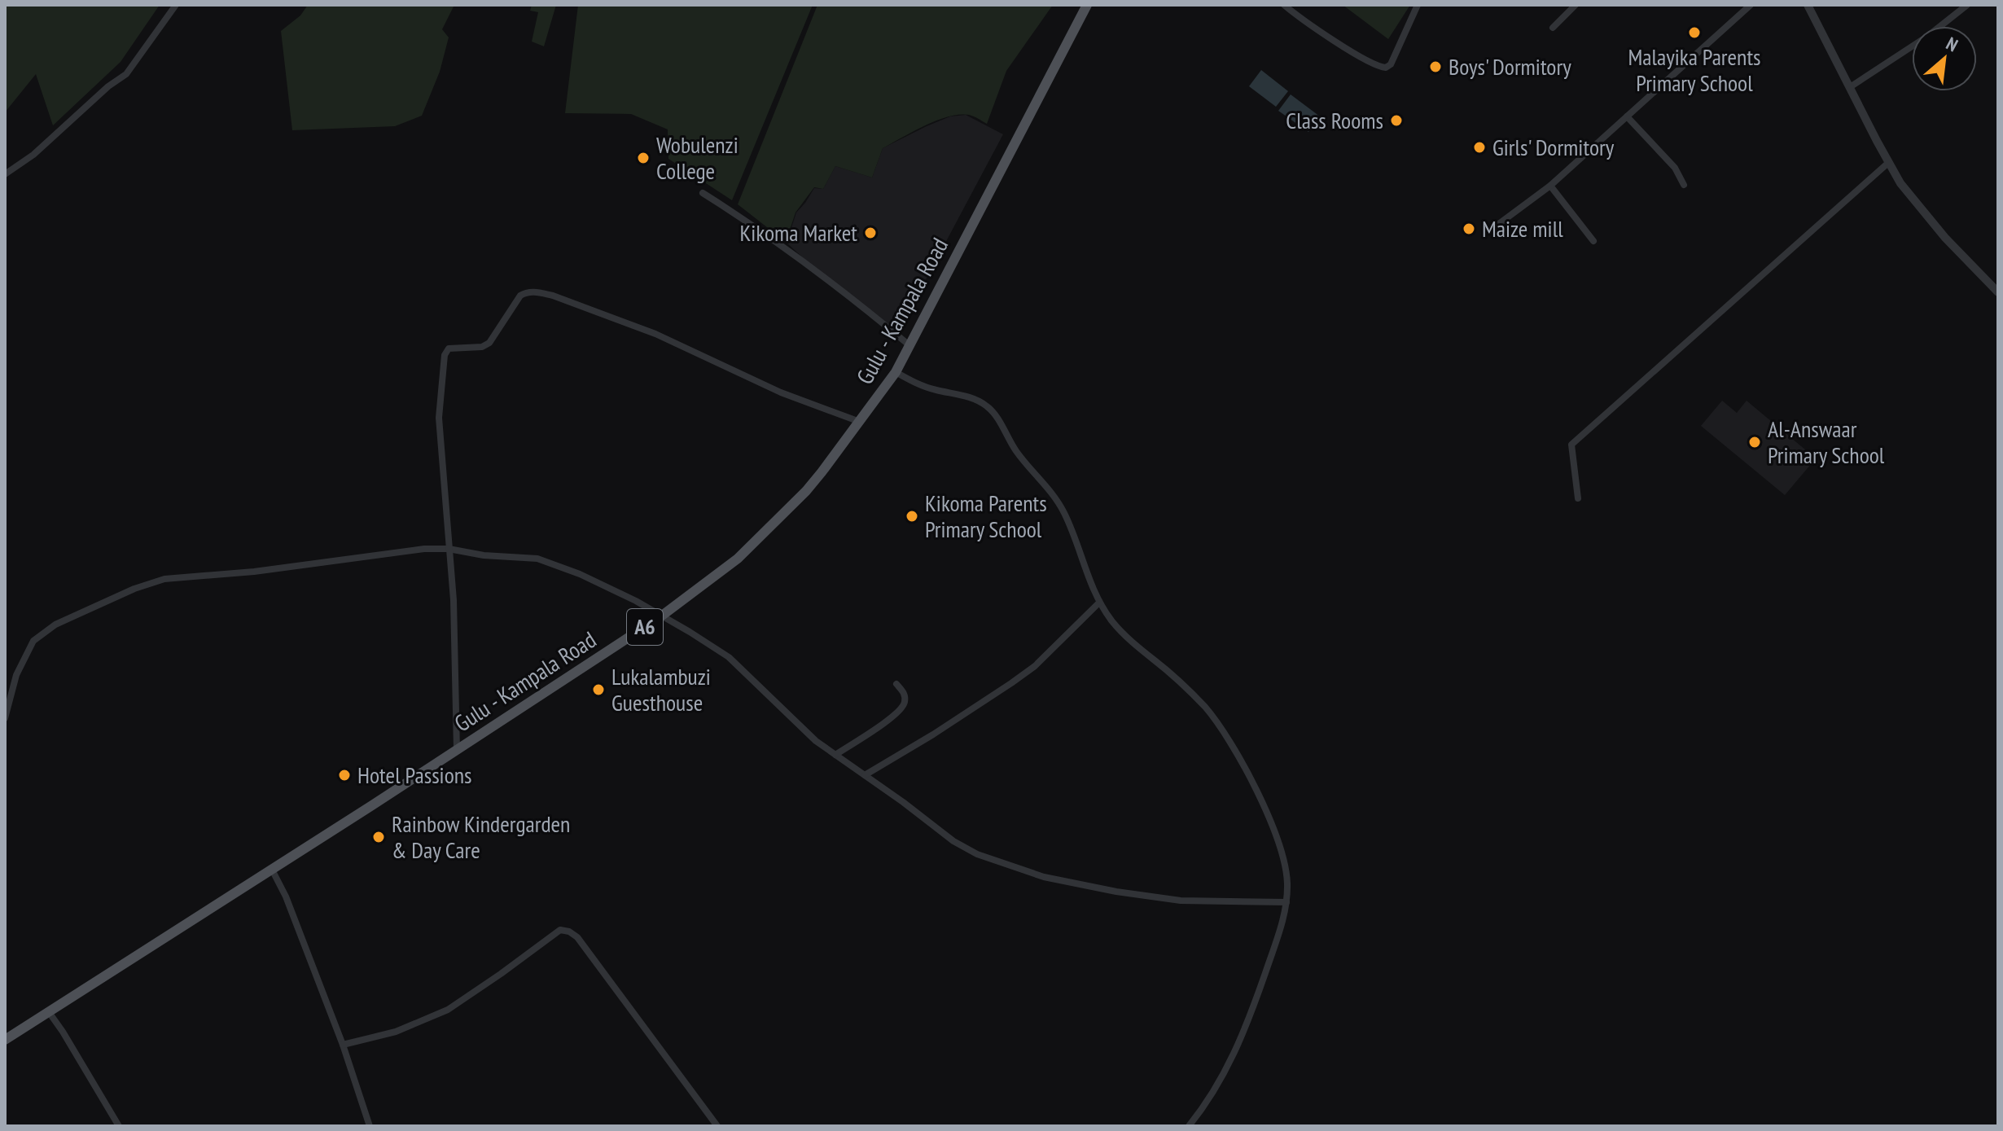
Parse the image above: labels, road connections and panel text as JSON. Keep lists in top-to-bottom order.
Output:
{
  "streets": {
    "main road": ["Gulu - Kampala Road", "A6"]
  },
  "places": [
    "Malayika Parents Primary School",
    "Boys' Dormitory",
    "Class Rooms",
    "Girls' Dormitory",
    "Wobulenzi College",
    "Maize mill",
    "Kikoma Market",
    "Al-Answaar Primary School",
    "Kikoma Parents Primary School",
    "Lukalambuzi Guesthouse",
    "Hotel Passions",
    "Rainbow Kindergarden & Day Care"
  ],
  "north": "top right"
}
